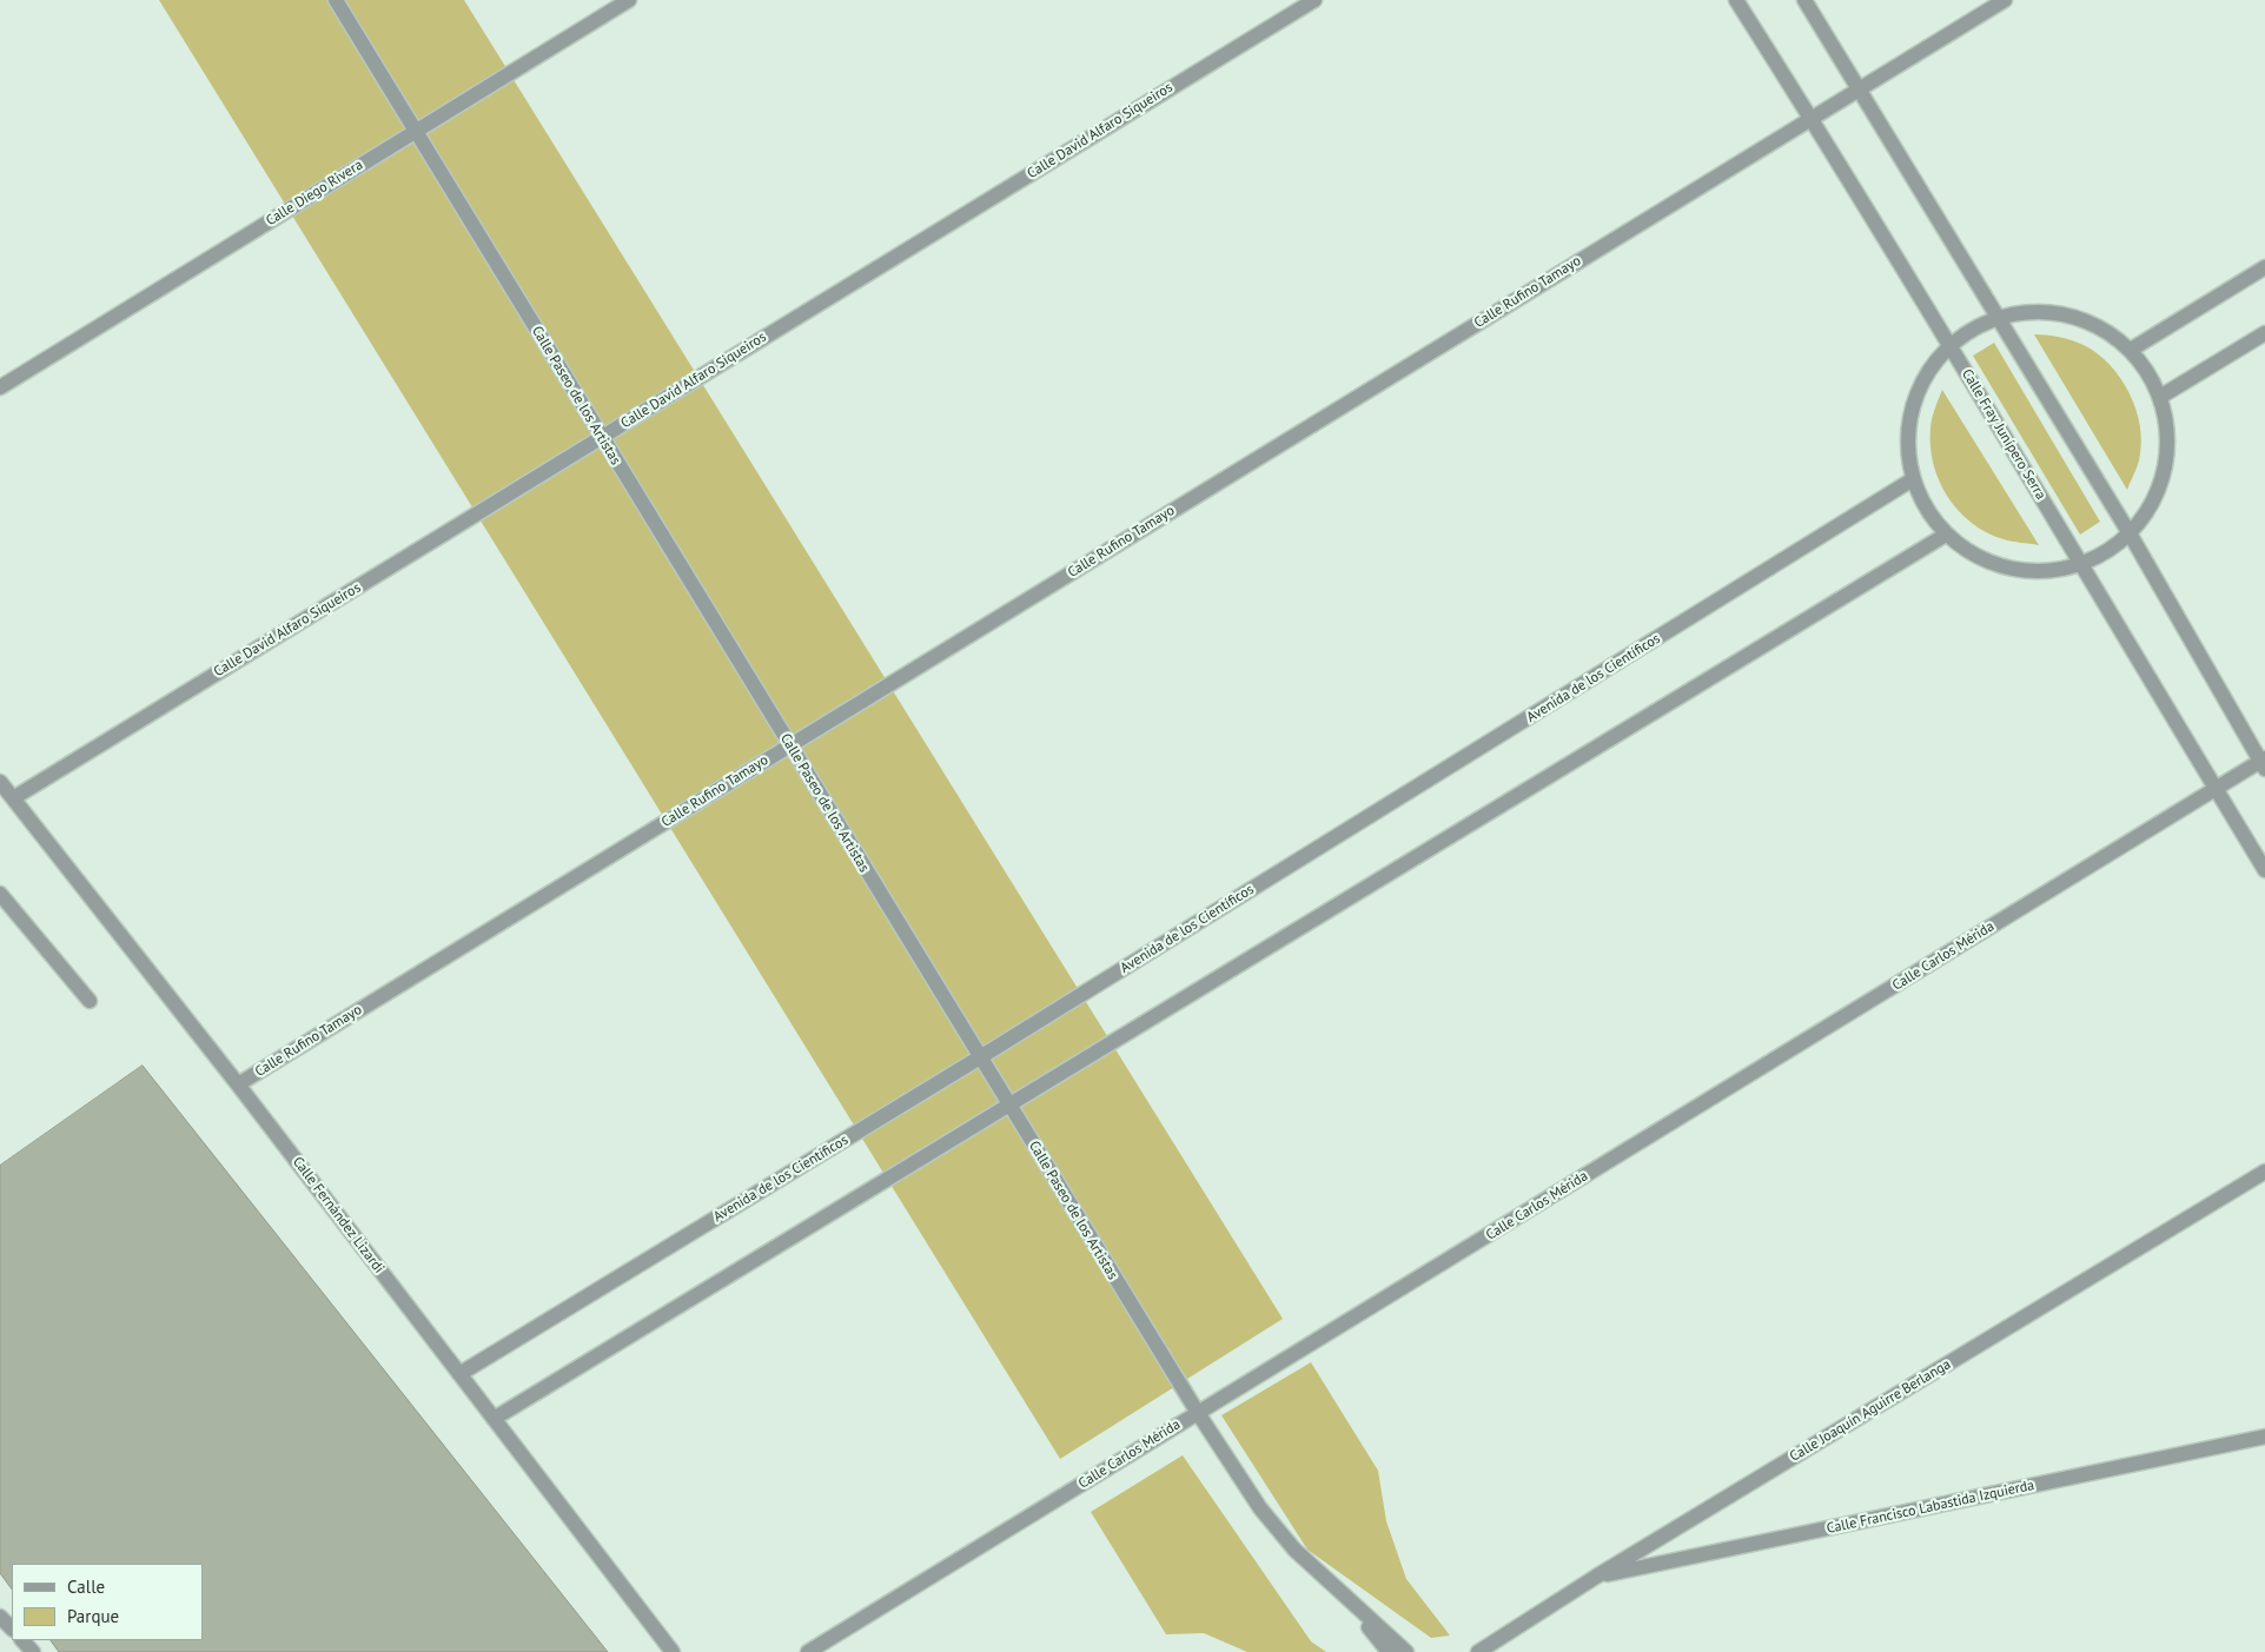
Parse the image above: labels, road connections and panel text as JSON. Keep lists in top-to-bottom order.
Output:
{
  "streets": {
    "street": [
      "Calle David Alfaro Siqueiros",
      "Calle Diego Rivera",
      "Calle Rufino Tamayo",
      "Calle Paseo de los Artistas",
      "Calle Fray Junípero Serra",
      "Avenida de los Científicos",
      "Calle Carlos Mérida",
      "Calle Fernández Lizardi",
      "Calle Joaquín Aguirre Berlanga",
      "Calle Francisco Labastida Izquierda"
    ]
  },
  "crossings": [
    ["Calle David Alfaro Siqueiros", "Calle Paseo de los Artistas"],
    ["Calle David Alfaro Siqueiros", "Calle Fernández Lizardi"],
    ["Calle Diego Rivera", "Calle Paseo de los Artistas"],
    ["Calle Rufino Tamayo", "Calle Paseo de los Artistas"],
    ["Calle Rufino Tamayo", "Calle Fray Junípero Serra"],
    ["Calle Rufino Tamayo", "Calle Fernández Lizardi"],
    ["Calle Paseo de los Artistas", "Avenida de los Científicos"],
    ["Calle Paseo de los Artistas", "Calle Carlos Mérida"],
    ["Calle Fray Junípero Serra", "Calle Carlos Mérida"],
    ["Avenida de los Científicos", "Calle Fernández Lizardi"],
    ["Calle Joaquín Aguirre Berlanga", "Calle Francisco Labastida Izquierda"]
  ],
  "legend": ["Calle", "Parque"]
}
